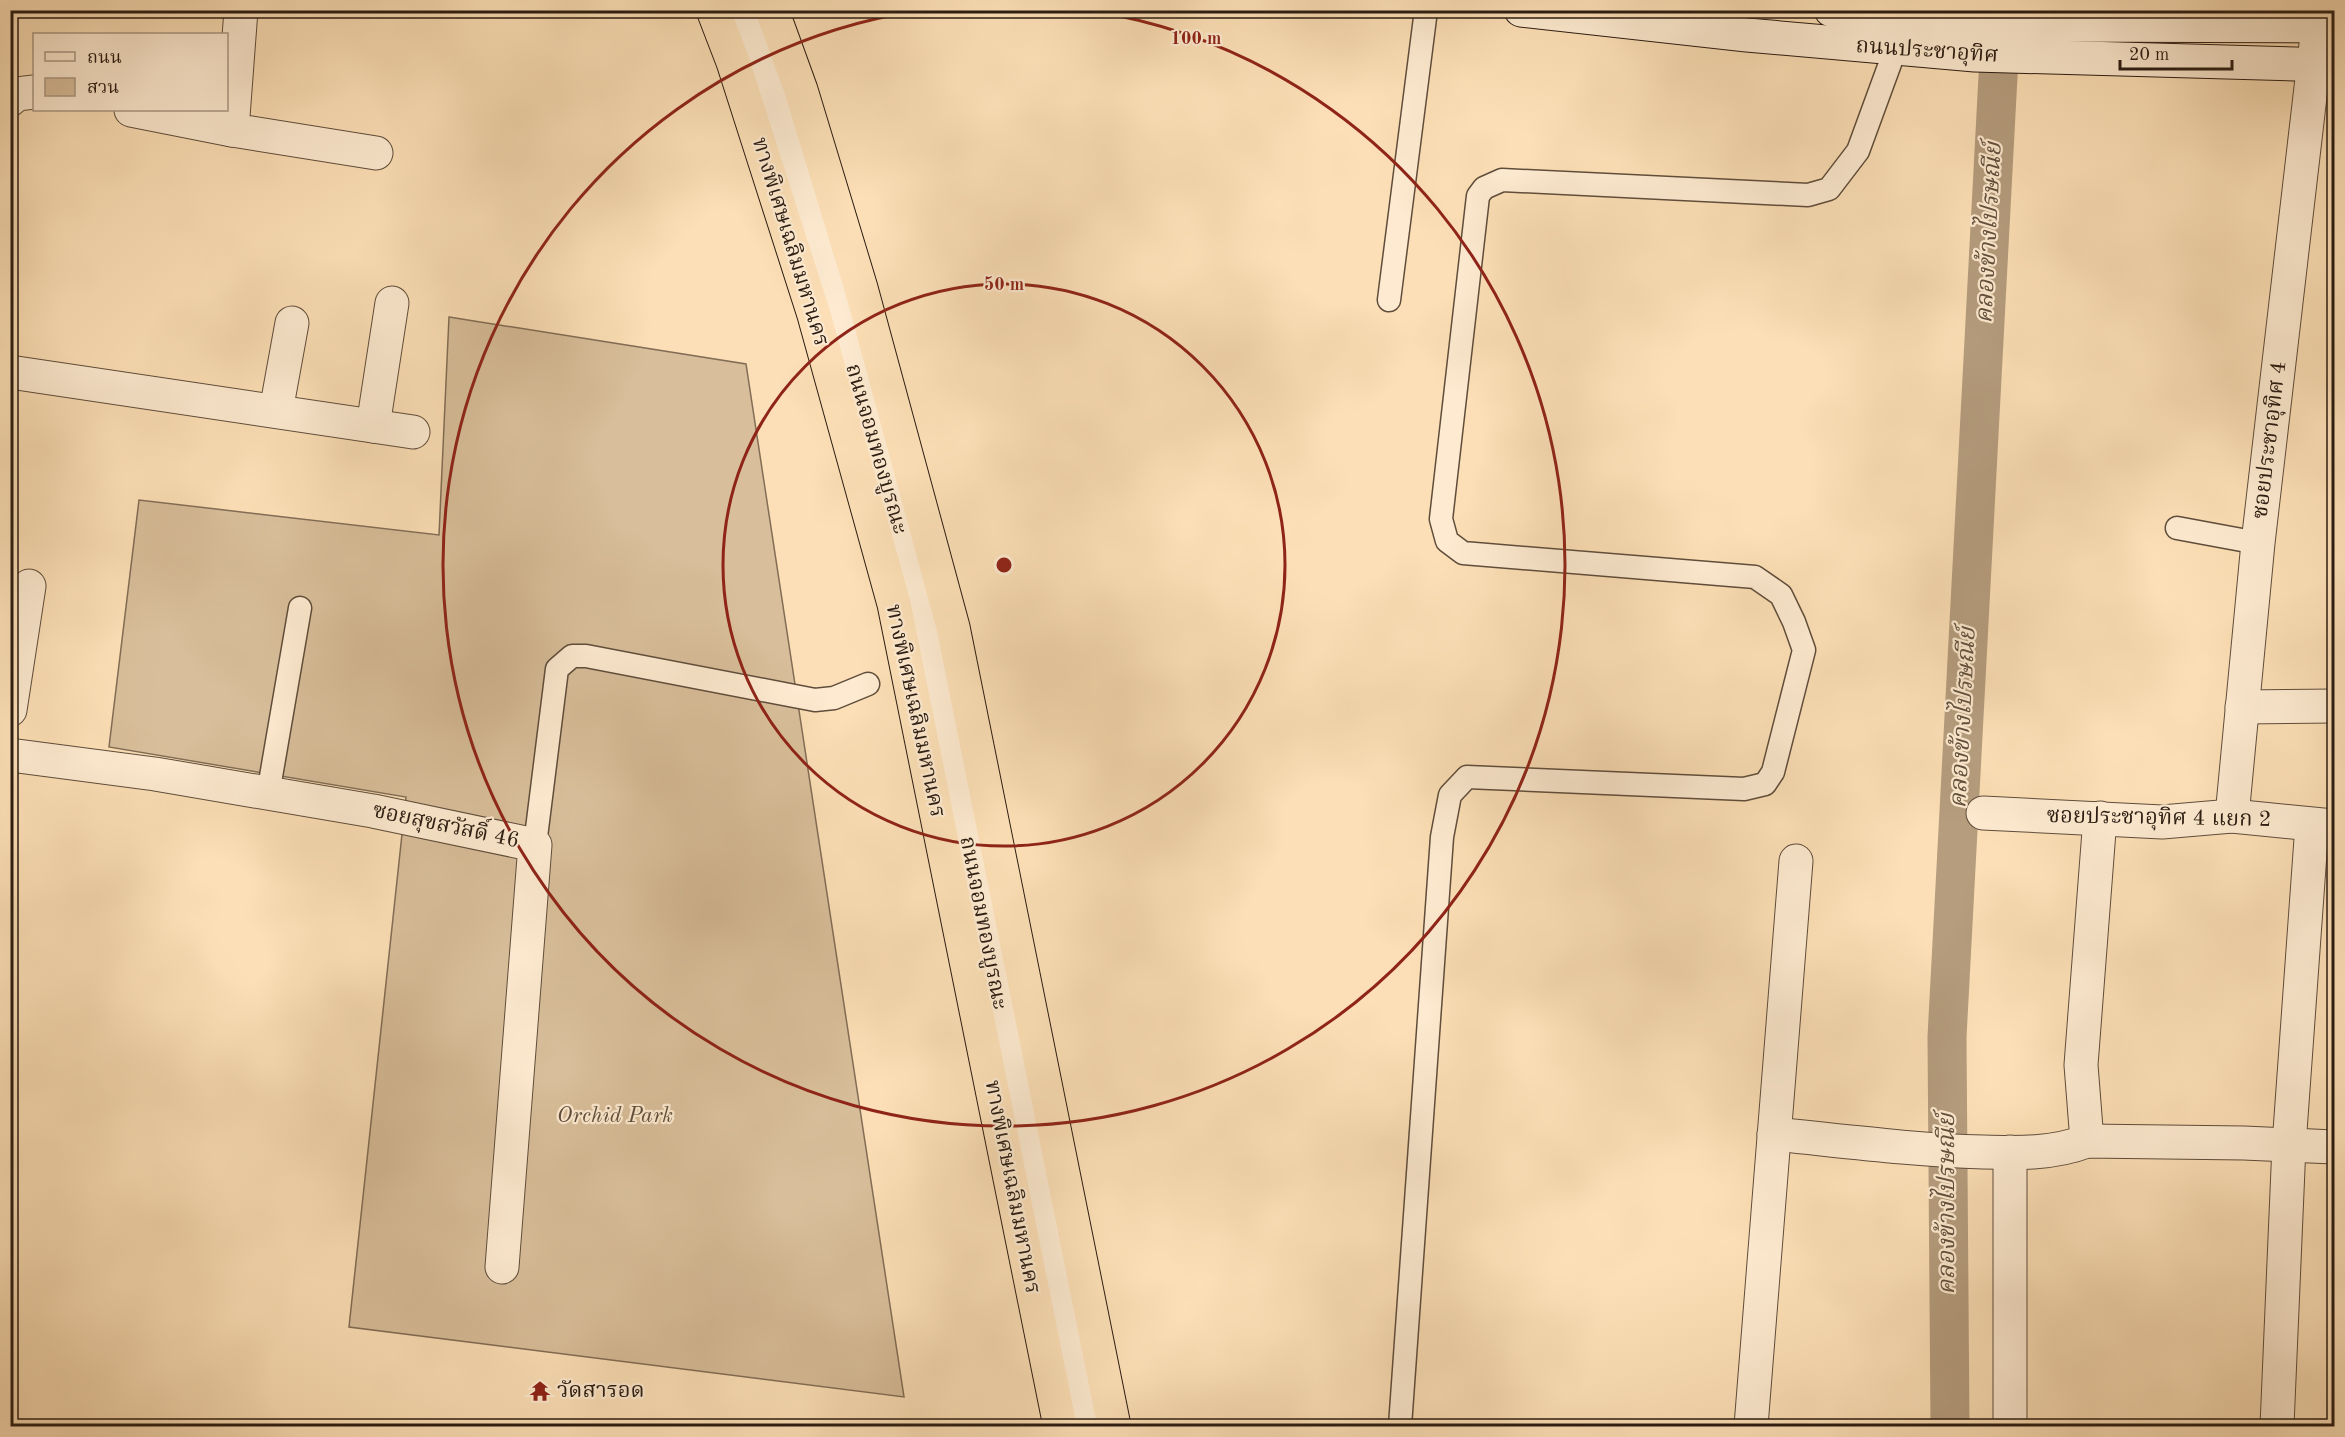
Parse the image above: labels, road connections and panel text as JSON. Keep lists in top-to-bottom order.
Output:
{
  "streets": {
    "highway": ["ทางพิเศษเฉลิมมหานคร"],
    "street": [
      "ถนนประชาอุทิศ",
      "ซอยประชาอุทิศ 4",
      "ถนนจอมทองบูรณะ",
      "ซอยประชาอุทิศ 4 แยก 2",
      "ซอยสุขสวัสดิ์ 46"
    ]
  },
  "crossings": [
    ["ถนนประชาอุทิศ", "ซอยประชาอุทิศ 4"],
    ["ซอยประชาอุทิศ 4", "ซอยประชาอุทิศ 4 แยก 2"]
  ],
  "water": ["คลองข้างไปรษณีย์"],
  "parks": ["Orchid Park"],
  "places": {
    "temple": ["วัดสารอด"]
  },
  "legend": ["ถนน", "สวน"],
  "scale_bar": "20 m",
  "rings": ["100 m", "50 m"]
}
